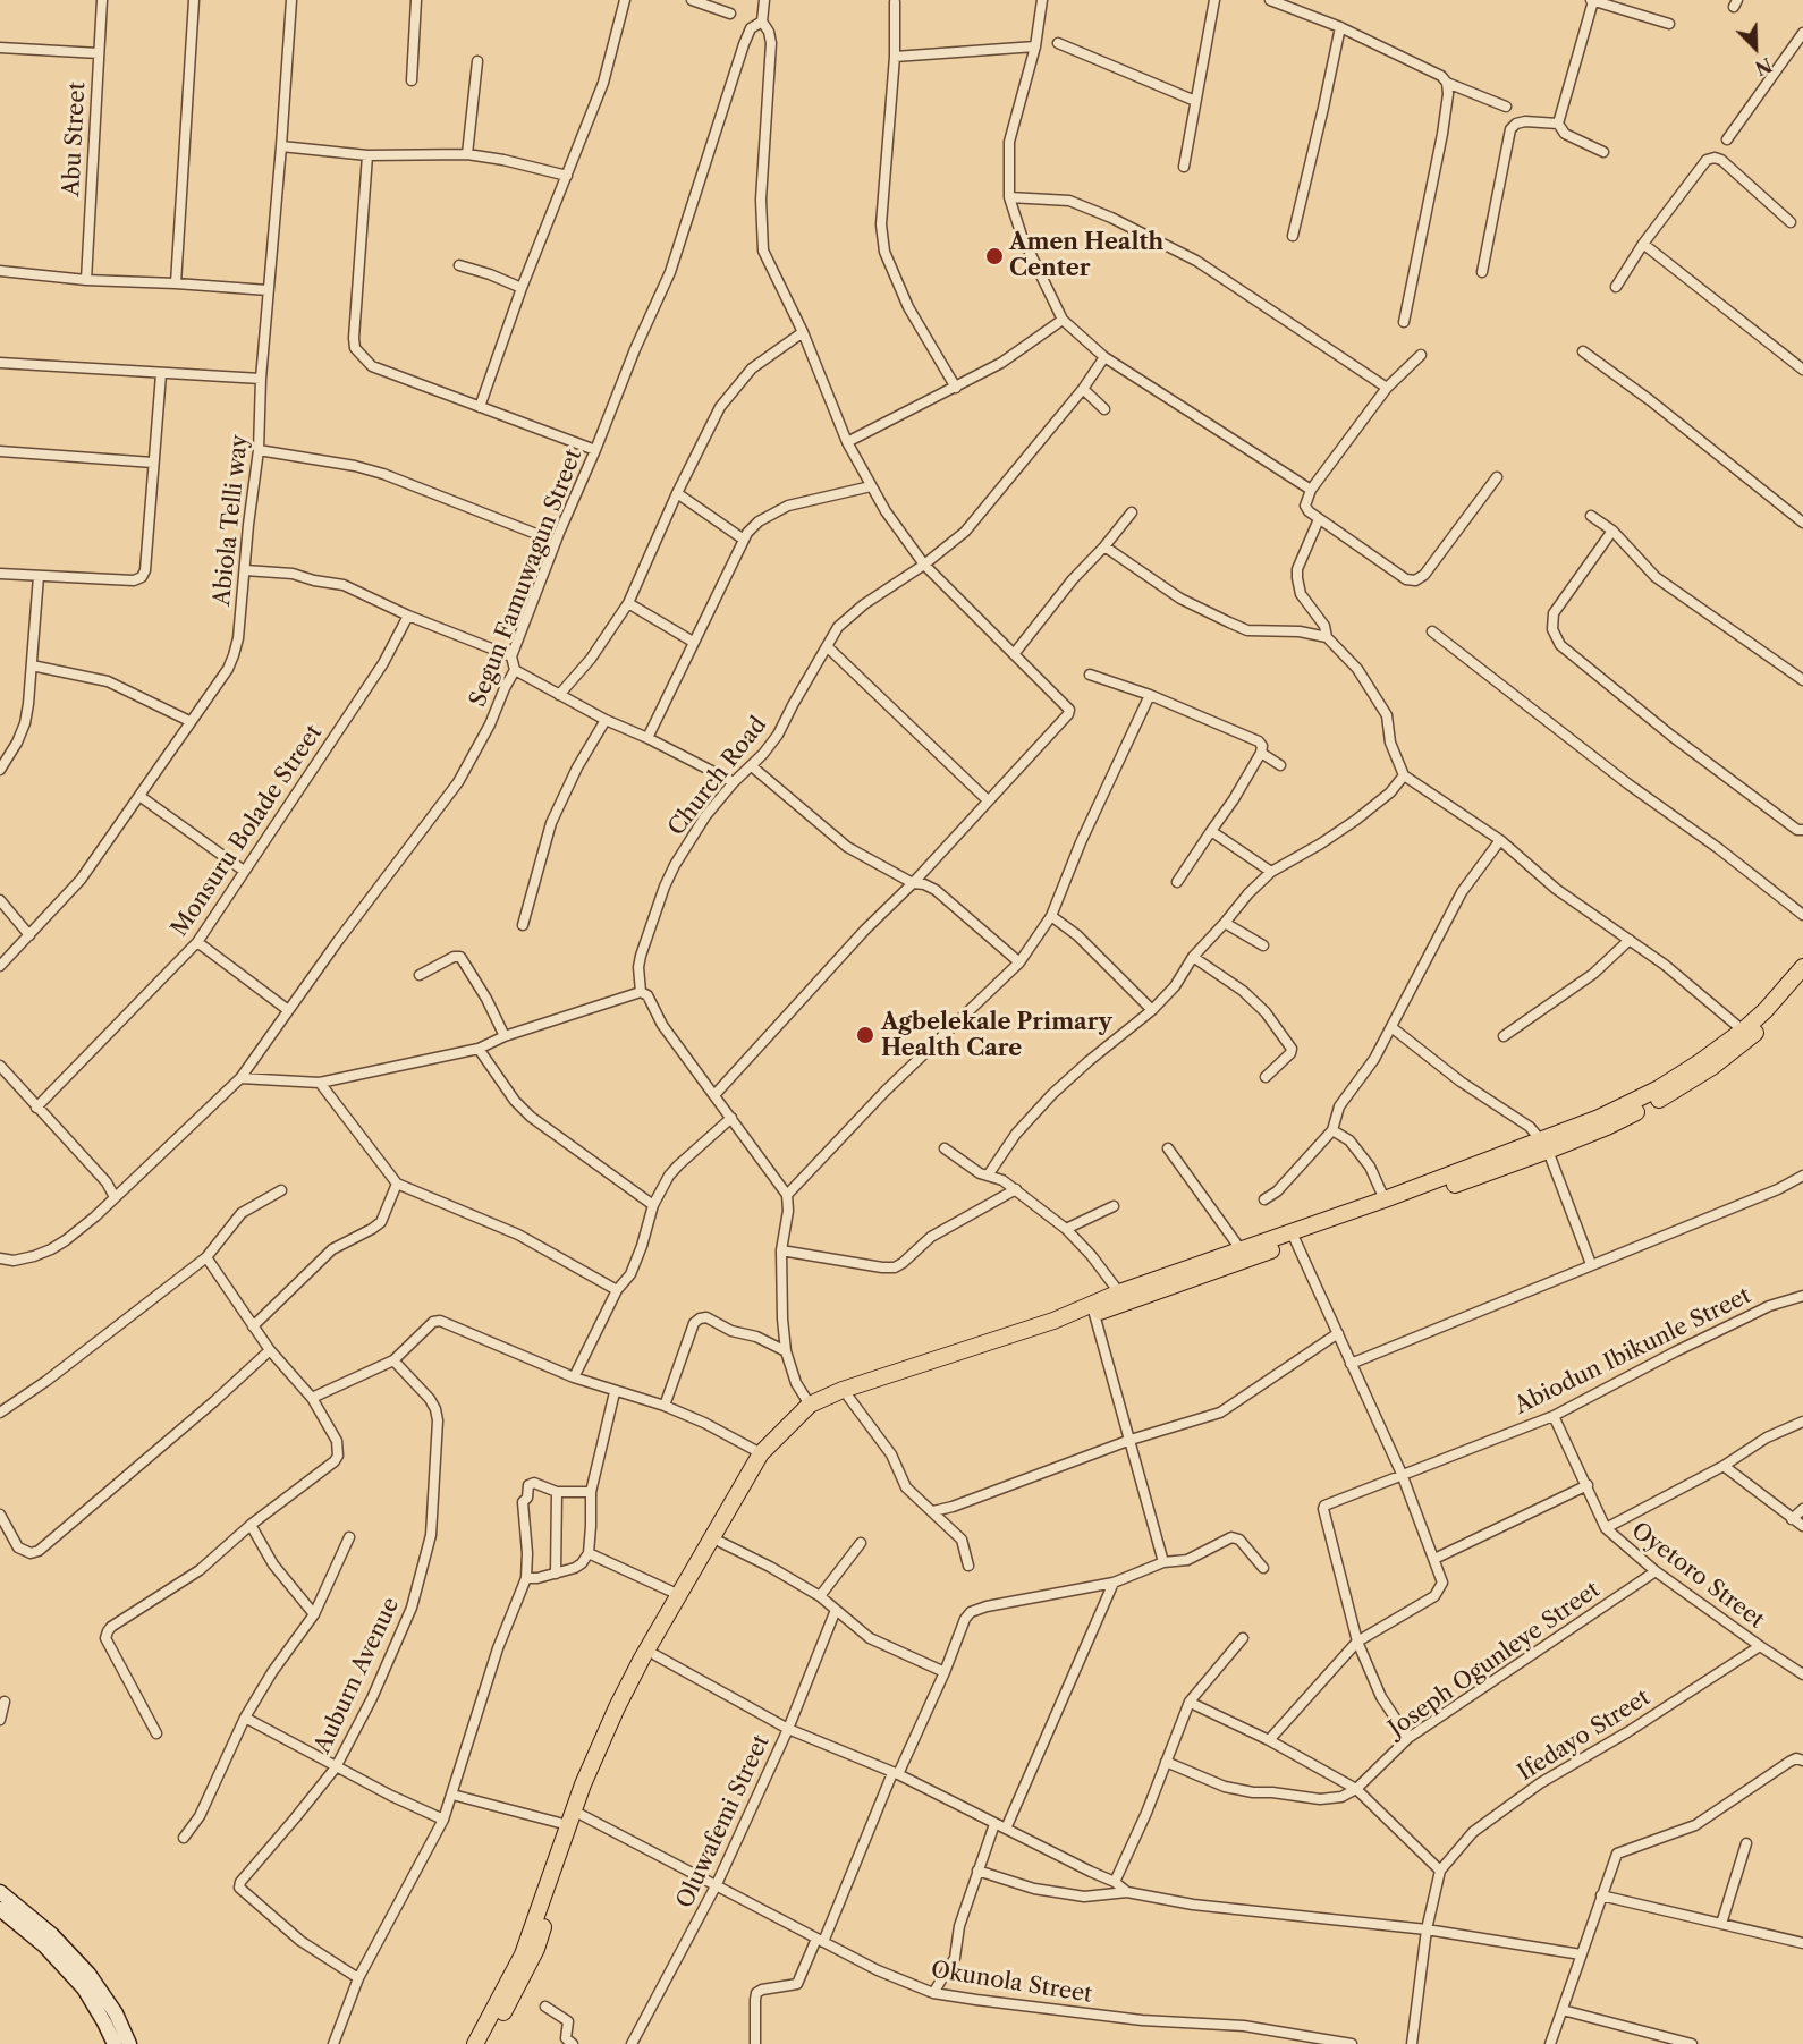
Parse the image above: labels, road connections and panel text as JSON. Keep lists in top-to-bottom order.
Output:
{
  "streets": {
    "street": [
      "Abu Street",
      "Abiola Telli way",
      "Segun Famuwagun Street",
      "Church Road",
      "Monsuru Bolade Street",
      "Abiodun Ibikunle Street",
      "Oyetoro Street",
      "Joseph Ogunleye Street",
      "Auburn Avenue",
      "Ifedayo Street",
      "Oluwafemi Street",
      "Okunola Street"
    ]
  },
  "crossings": [
    ["Abiodun Ibikunle Street", "Oyetoro Street"],
    ["Oyetoro Street", "Joseph Ogunleye Street"],
    ["Oyetoro Street", "Ifedayo Street"],
    ["Oluwafemi Street", "Okunola Street"]
  ],
  "places": ["Amen Health Center", "Agbelekale Primary Health Care"],
  "north": "bottom right"
}
